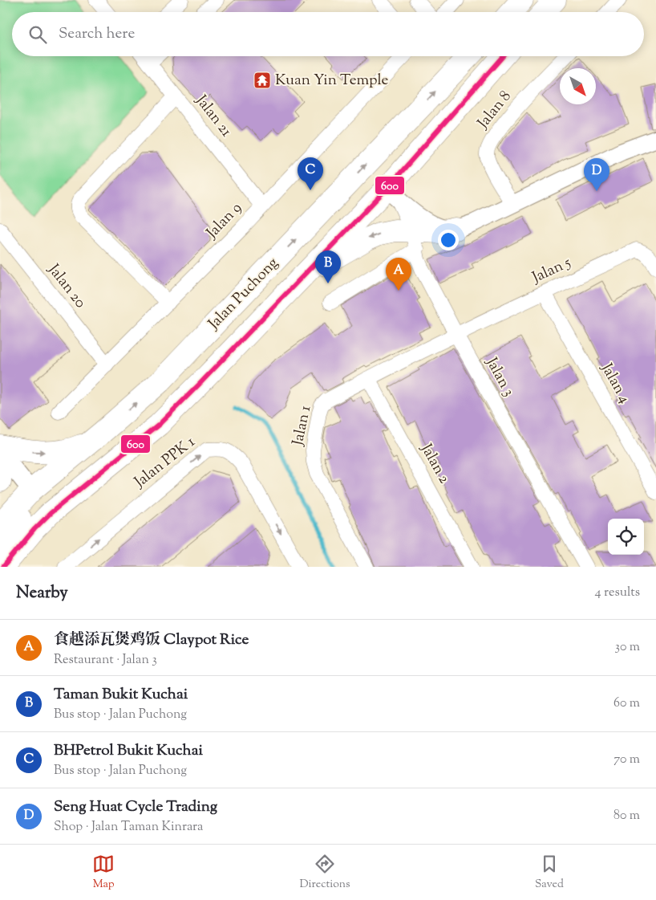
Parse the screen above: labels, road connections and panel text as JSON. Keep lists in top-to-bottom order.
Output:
{
  "streets": {
    "main road": ["Jalan Puchong"],
    "street": [
      "Jalan 8",
      "Jalan 21",
      "Jalan 9",
      "Jalan 5",
      "Jalan 20",
      "Jalan 3",
      "Jalan 4",
      "Jalan 1",
      "Jalan PPK 1",
      "Jalan 2"
    ]
  },
  "crossings": [
    ["Jalan 21", "Jalan 9"],
    ["Jalan 9", "Jalan 20"],
    ["Jalan 5", "Jalan 3"],
    ["Jalan 5", "Jalan 4"],
    ["Jalan 5", "Jalan 1"],
    ["Jalan Puchong", "Jalan 3"],
    ["Jalan 3", "Jalan 1"],
    ["Jalan 1", "Jalan 2"]
  ],
  "places": {
    "temple": ["Kuan Yin Temple"]
  },
  "lines": ["transit line 600"],
  "north": "bottom right",
  "page": {
    "search": "Search here",
    "pins": [
      "C",
      "D",
      "B",
      "A"
    ],
    "heading": ["Nearby", "4 results"],
    "list": [
      {
        "mark": "A",
        "name": "食越添瓦煲鸡饭 Claypot Rice",
        "note": "Restaurant · Jalan 3",
        "value": "30 m"
      },
      {
        "mark": "B",
        "name": "Taman Bukit Kuchai",
        "note": "Bus stop · Jalan Puchong",
        "value": "60 m"
      },
      {
        "mark": "C",
        "name": "BHPetrol Bukit Kuchai",
        "note": "Bus stop · Jalan Puchong",
        "value": "70 m"
      },
      {
        "mark": "D",
        "name": "Seng Huat Cycle Trading",
        "note": "Shop · Jalan Taman Kinrara",
        "value": "80 m"
      }
    ],
    "nav": ["Map", "Directions", "Saved"]
  }
}
